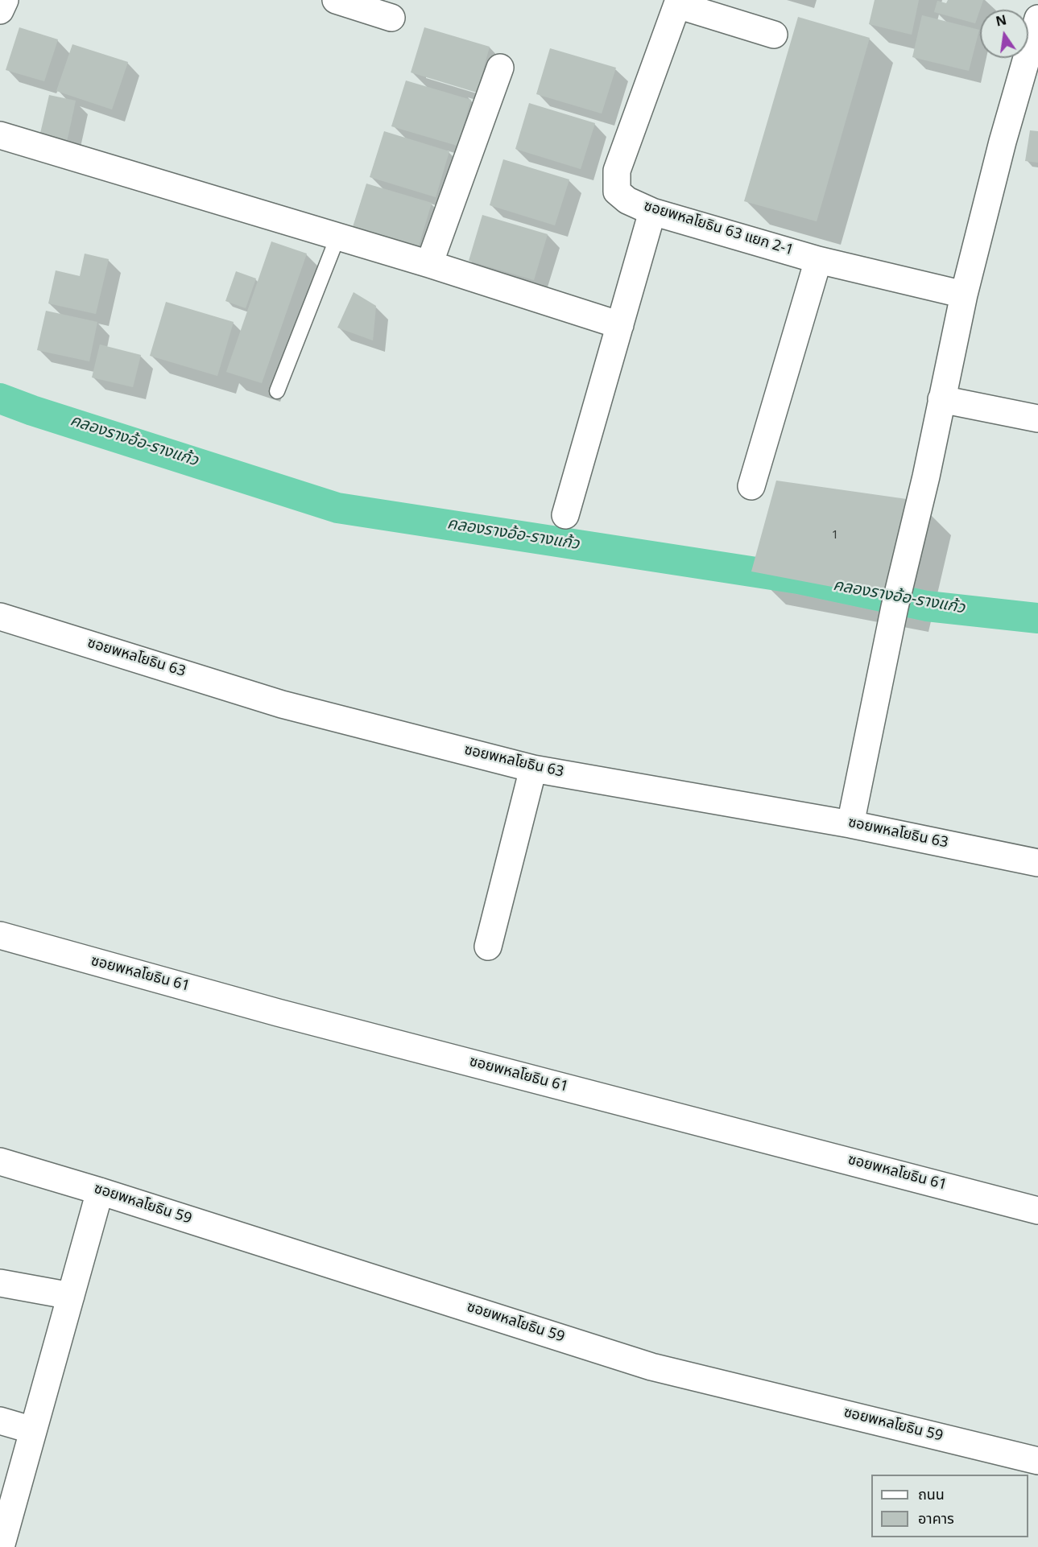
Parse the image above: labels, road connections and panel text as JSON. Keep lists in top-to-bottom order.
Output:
{
  "streets": {
    "street": [
      "ซอยพหลโยธิน 63 แยก 2-1",
      "ซอยพหลโยธิน 63",
      "ซอยพหลโยธิน 61",
      "ซอยพหลโยธิน 59"
    ]
  },
  "water": ["คลองรางอ้อ-รางแก้ว"],
  "house_numbers": ["1"],
  "legend": ["ถนน", "อาคาร"],
  "north": "top"
}
